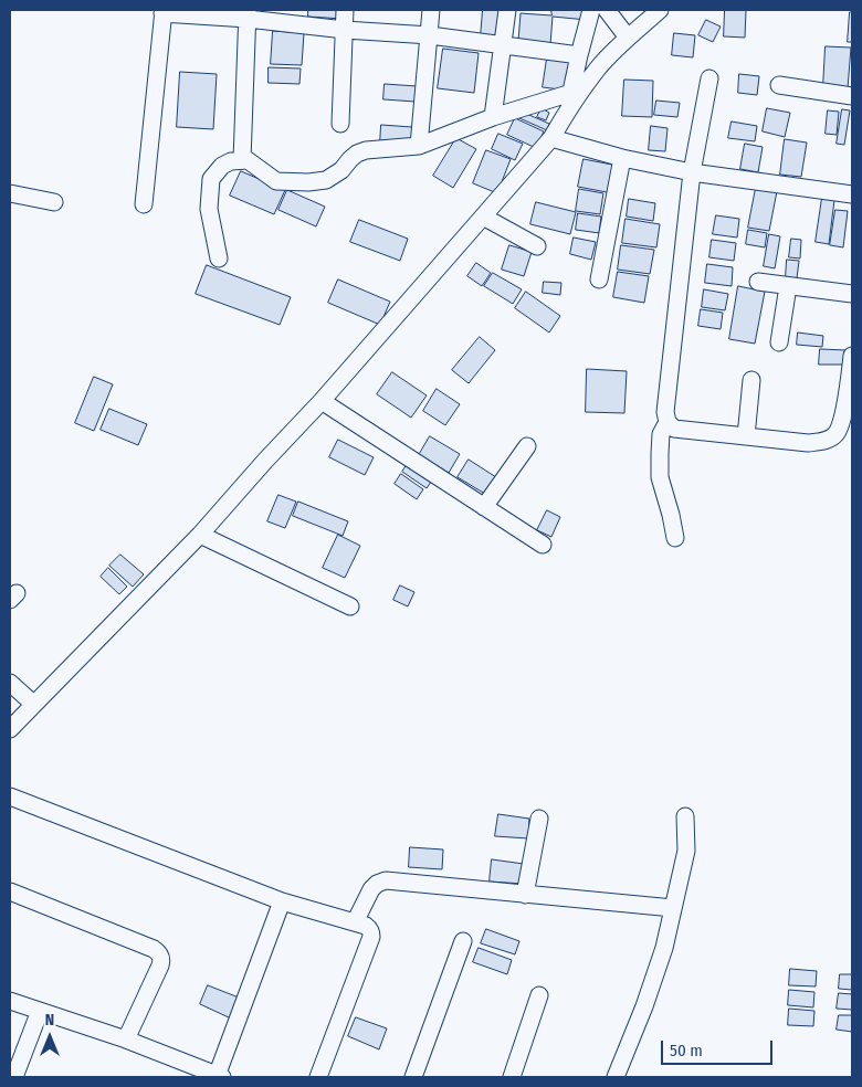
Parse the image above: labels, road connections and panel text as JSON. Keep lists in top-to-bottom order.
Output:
{
  "scale_bar": "50 m",
  "north": "top"
}
